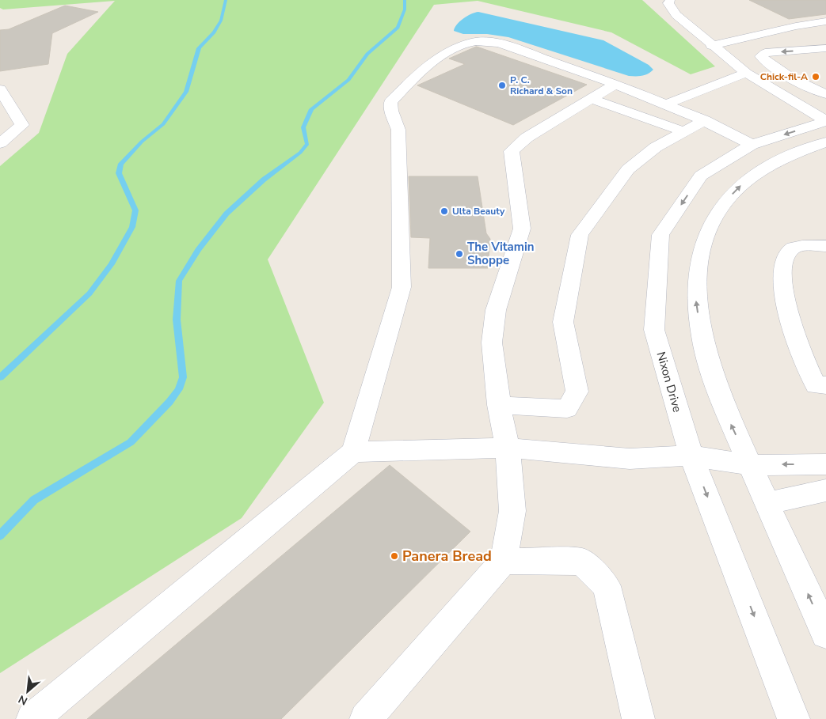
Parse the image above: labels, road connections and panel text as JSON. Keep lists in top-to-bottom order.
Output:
{
  "streets": {
    "street": ["Nixon Drive"]
  },
  "one_way": ["Nixon Drive"],
  "places": [
    "Chick-fil-A",
    "P. C. Richard & Son",
    "Ulta Beauty",
    "The Vitamin Shoppe",
    "Panera Bread"
  ],
  "north": "bottom left"
}
